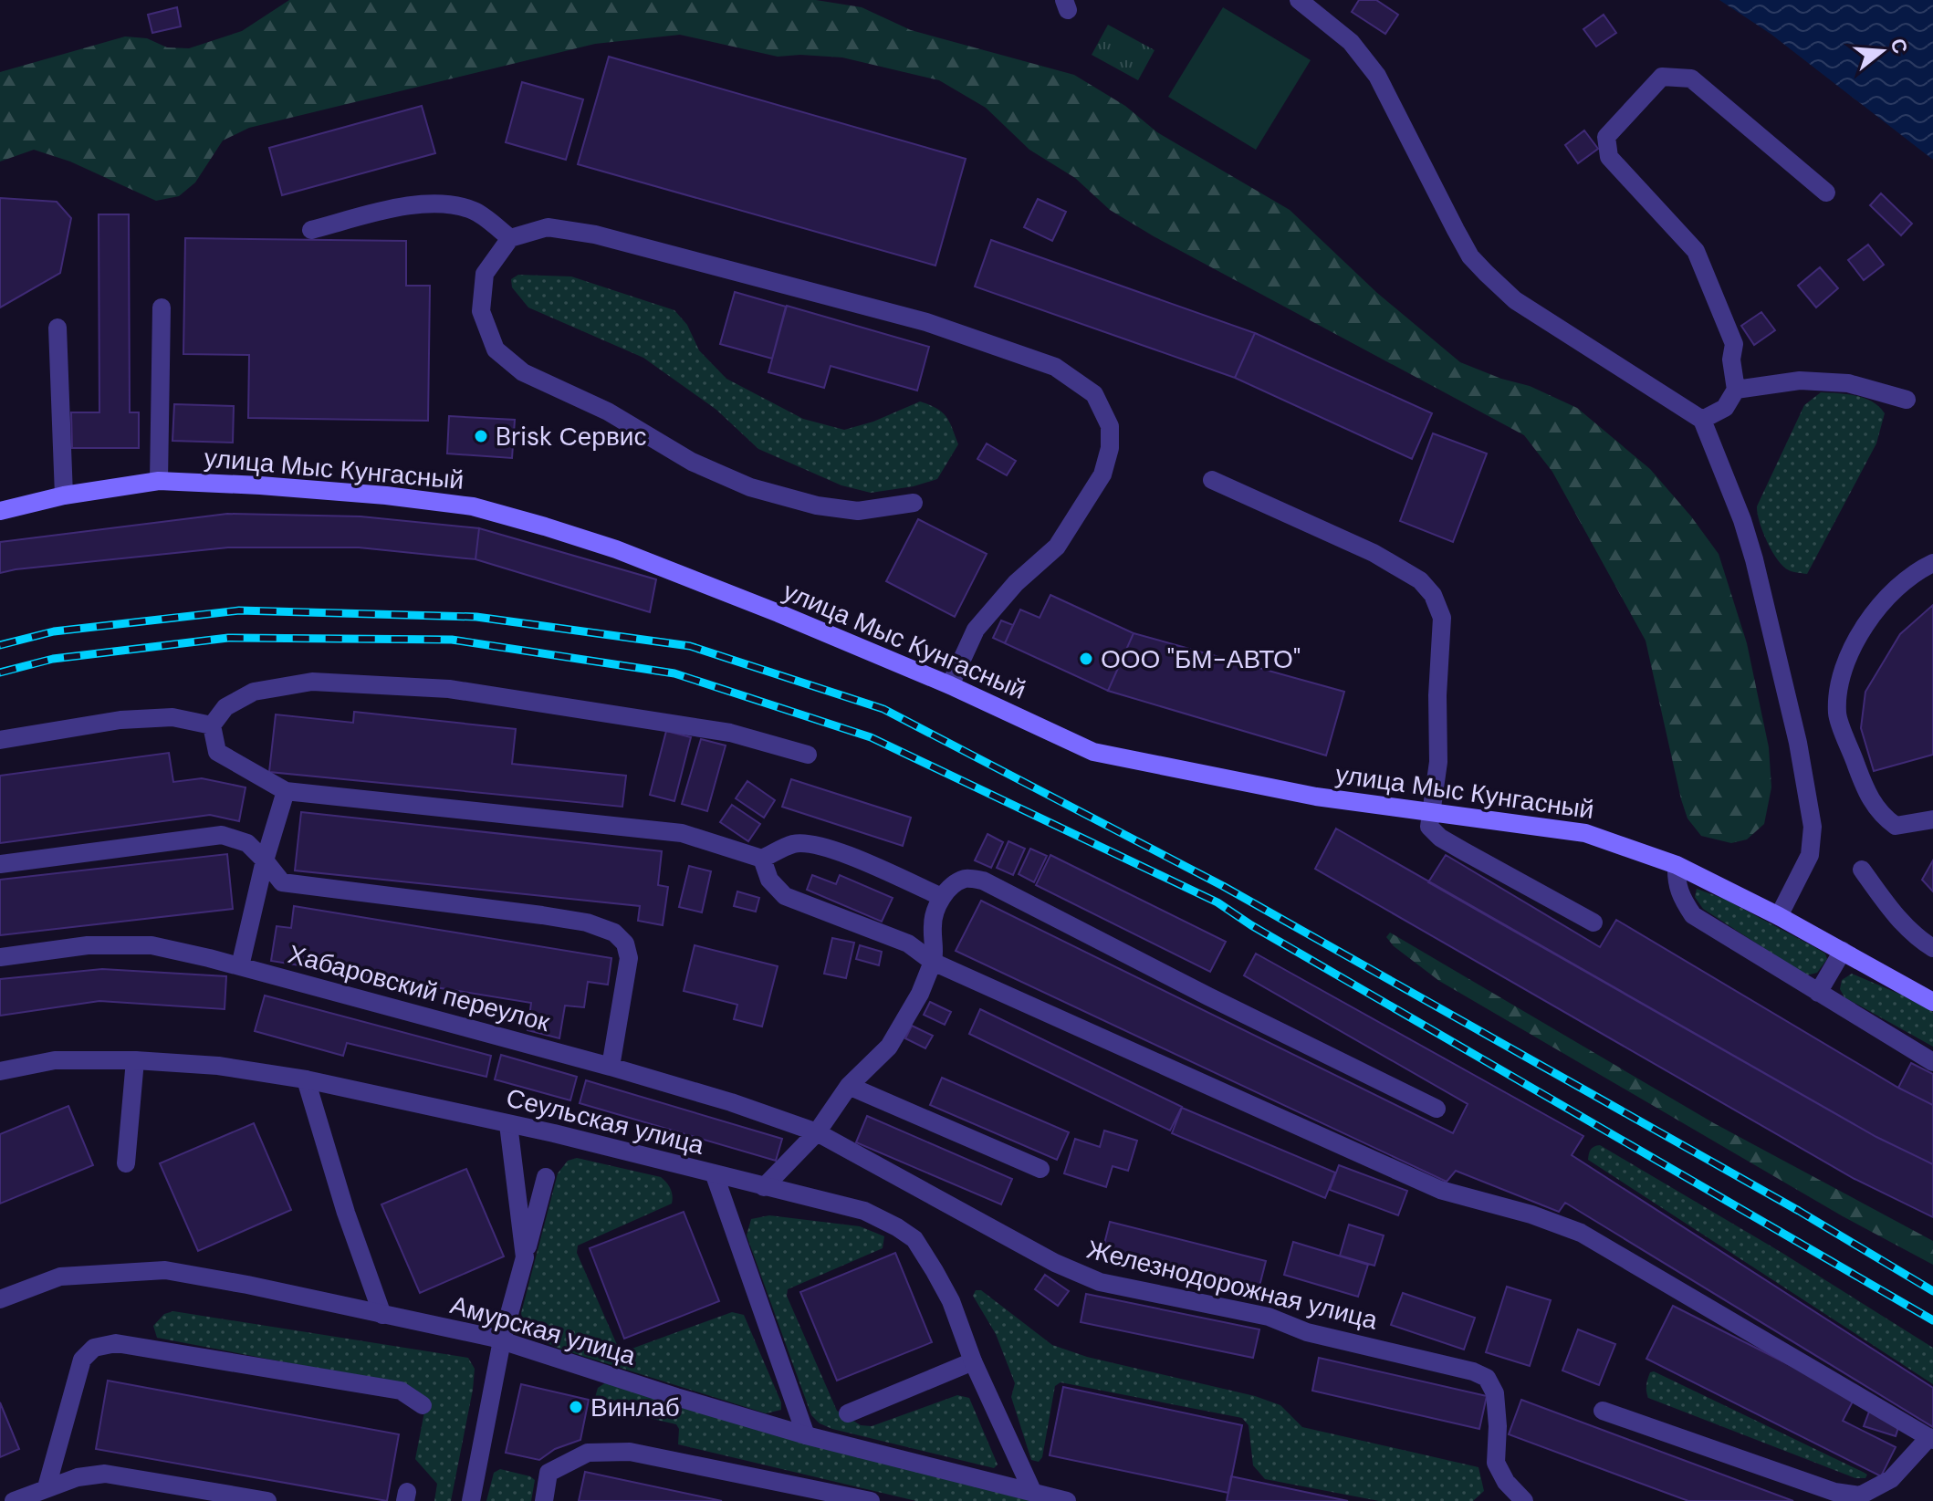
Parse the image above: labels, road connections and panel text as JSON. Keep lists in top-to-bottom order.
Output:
{
  "streets": {
    "street": [
      "улица Мыс Кунгасный",
      "Хабаровский переулок",
      "Сеульская улица",
      "Железнодорожная улица",
      "Амурская улица"
    ]
  },
  "crossings": [
    ["Хабаровский переулок", "Железнодорожная улица"],
    ["Сеульская улица", "Амурская улица"]
  ],
  "places": ["Brisk Сервис", "ООО \"БМ-АВТО\"", "Винлаб"],
  "north": "right"
}
